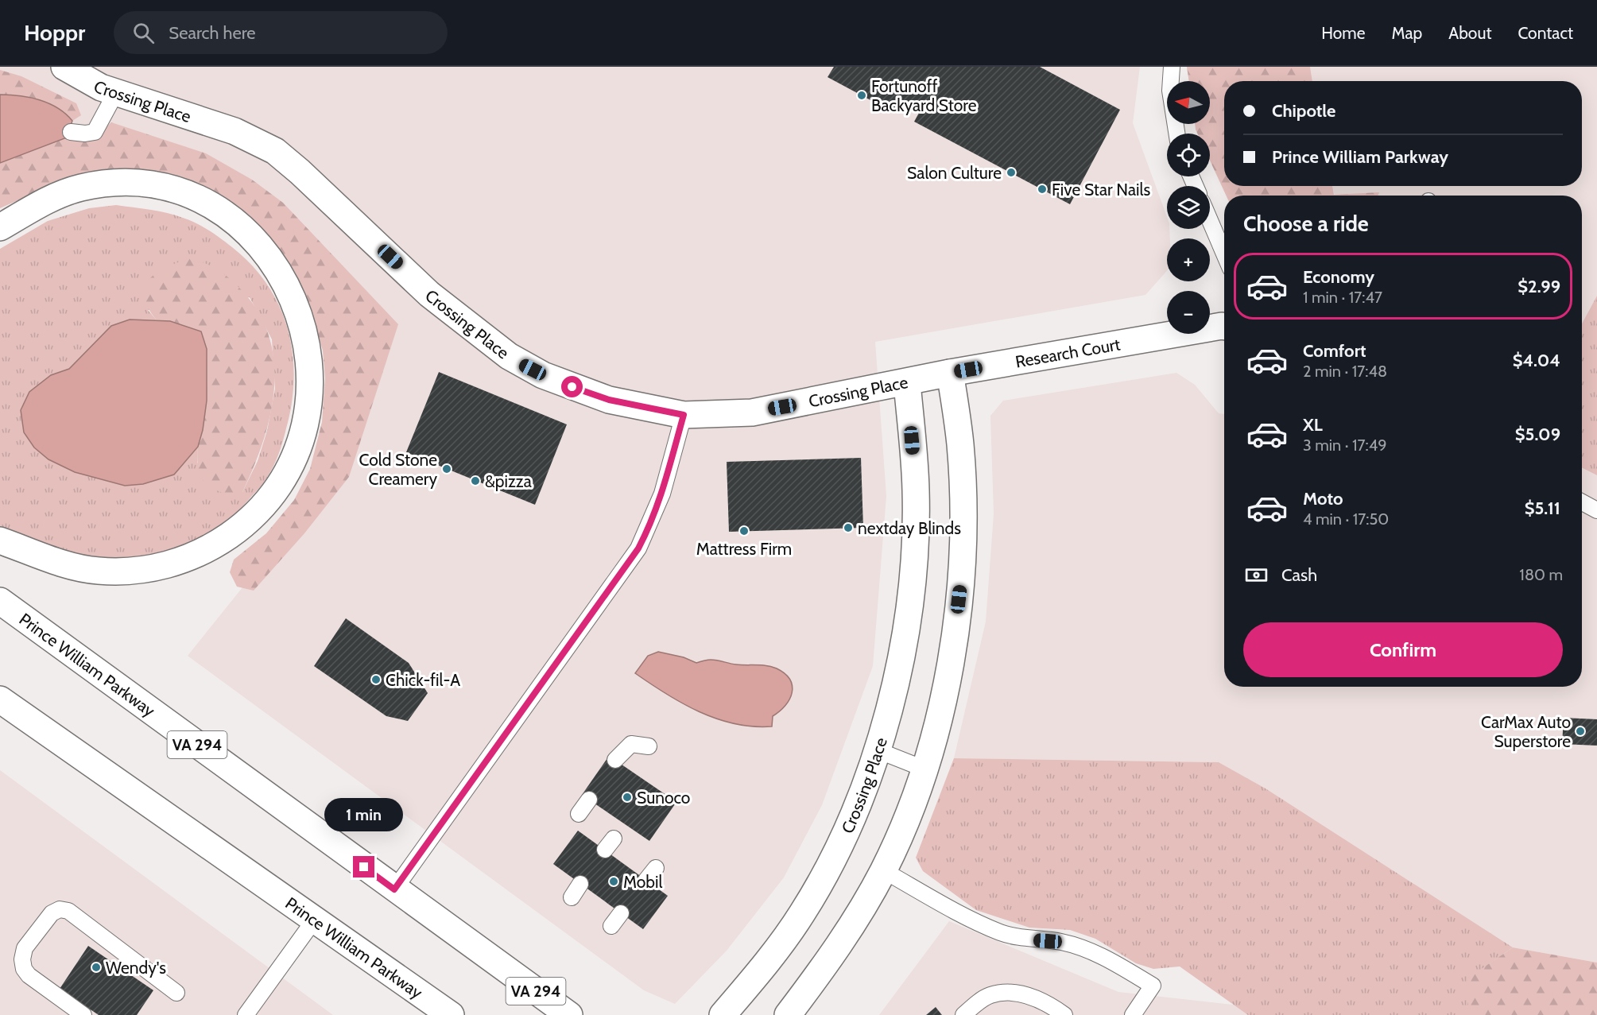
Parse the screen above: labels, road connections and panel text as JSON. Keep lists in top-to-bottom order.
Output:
{
  "streets": {
    "main road": [
      "Crossing Place",
      "Research Court",
      "Prince William Parkway",
      "VA 294"
    ]
  },
  "crossings": [
    ["Crossing Place", "Research Court"]
  ],
  "places": [
    "Fortunoff Backyard Store",
    "Salon Culture",
    "Five Star Nails",
    "Cold Stone Creamery",
    "&pizza",
    "nextday Blinds",
    "Mattress Firm",
    "Chick-fil-A",
    "CarMax Auto Superstore",
    "Sunoco",
    "Mobil",
    "Wendy's"
  ],
  "north": "left",
  "page": {
    "header": "Hoppr",
    "search": "Search here",
    "nav": [
      "Home",
      "Map",
      "About",
      "Contact"
    ],
    "map_buttons": ["+", "−"],
    "banner": ["Chipotle", "Prince William Parkway"],
    "heading": "Choose a ride",
    "list": [
      {
        "name": "Economy",
        "note": "1 min · 17:47",
        "value": "$2.99"
      },
      {
        "name": "Comfort",
        "note": "2 min · 17:48",
        "value": "$4.04"
      },
      {
        "name": "XL",
        "note": "3 min · 17:49",
        "value": "$5.09"
      },
      {
        "name": "Moto",
        "note": "4 min · 17:50",
        "value": "$5.11"
      }
    ],
    "pay": ["Cash", "180 m"],
    "buttons": "Confirm",
    "bubble": "1 min"
  }
}
